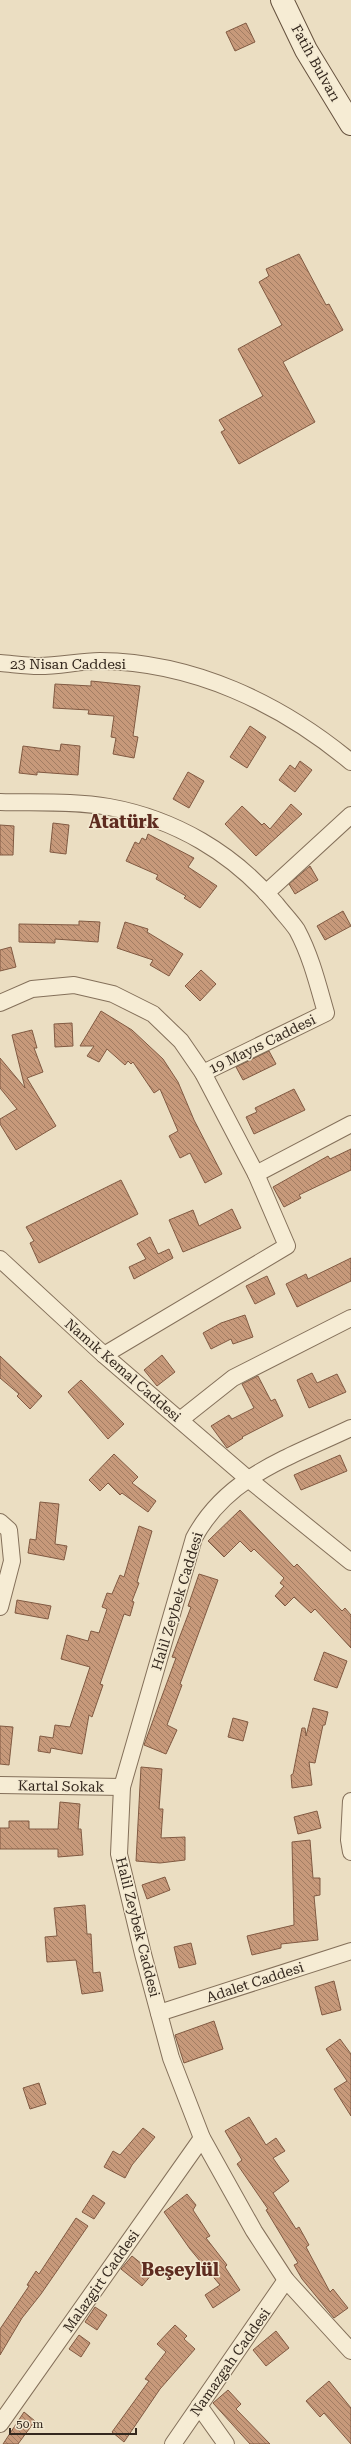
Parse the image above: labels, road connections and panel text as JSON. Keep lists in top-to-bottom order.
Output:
{
  "streets": {
    "street": [
      "Fatih Bulvarı",
      "23 Nisan Caddesi",
      "19 Mayıs Caddesi",
      "Namık Kemal Caddesi",
      "Halil Zeybek Caddesi",
      "Kartal Sokak",
      "Adalet Caddesi",
      "Malazgirt Caddesi",
      "Namazgah Caddesi"
    ]
  },
  "crossings": [
    ["Namık Kemal Caddesi", "Halil Zeybek Caddesi"],
    ["Halil Zeybek Caddesi", "Kartal Sokak"],
    ["Halil Zeybek Caddesi", "Adalet Caddesi"],
    ["Halil Zeybek Caddesi", "Malazgirt Caddesi"],
    ["Halil Zeybek Caddesi", "Namazgah Caddesi"]
  ],
  "districts": ["Atatürk", "Beşeylül"],
  "scale_bar": "50 m"
}
